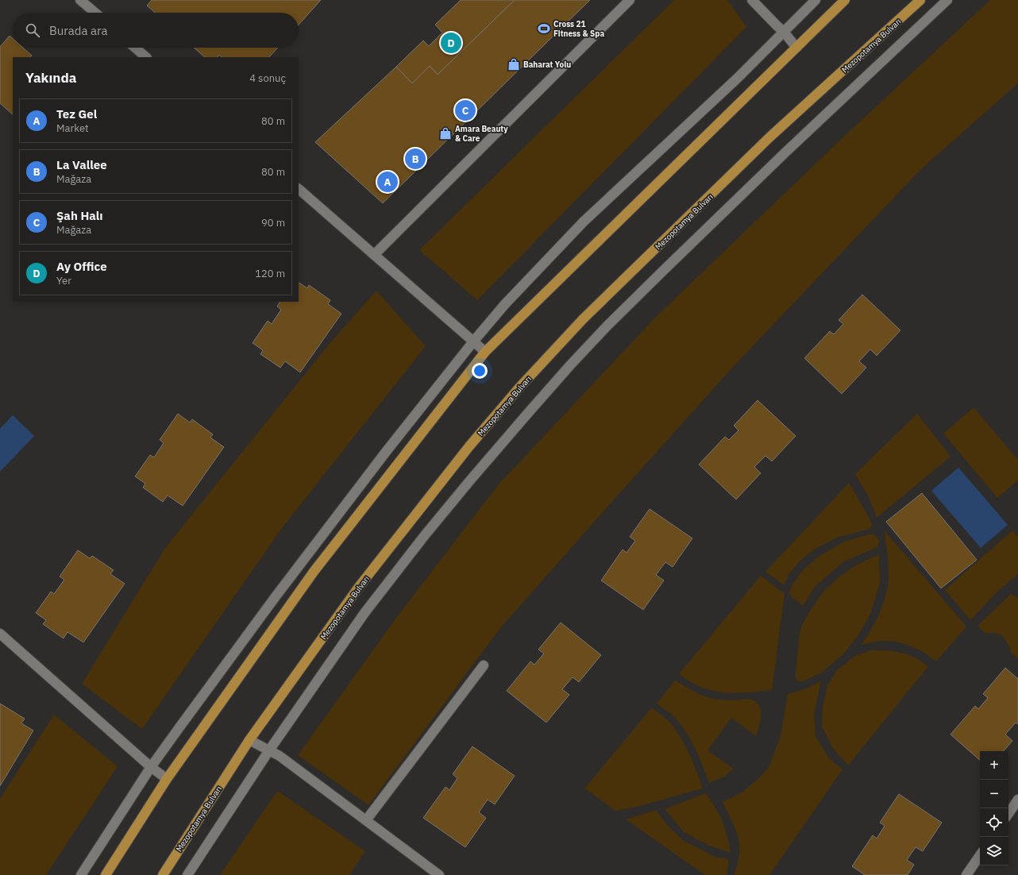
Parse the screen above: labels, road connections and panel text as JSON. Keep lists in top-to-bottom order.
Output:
{
  "streets": {
    "main road": ["Mezopotamya Bulvarı"]
  },
  "places": {
    "sports": ["Cross 21 Fitness & Spa"],
    "shop": ["Baharat Yolu", "Amara Beauty & Care"]
  },
  "page": {
    "search": "Burada ara",
    "pins": [
      "D",
      "C",
      "B",
      "A"
    ],
    "heading": ["Yakında", "4 sonuç"],
    "list": [
      {
        "mark": "A",
        "name": "Tez Gel",
        "note": "Market",
        "value": "80 m"
      },
      {
        "mark": "B",
        "name": "La Vallee",
        "note": "Mağaza",
        "value": "80 m"
      },
      {
        "mark": "C",
        "name": "Şah Halı",
        "note": "Mağaza",
        "value": "90 m"
      },
      {
        "mark": "D",
        "name": "Ay Office",
        "note": "Yer",
        "value": "120 m"
      }
    ],
    "map_buttons": ["+", "−"]
  }
}
